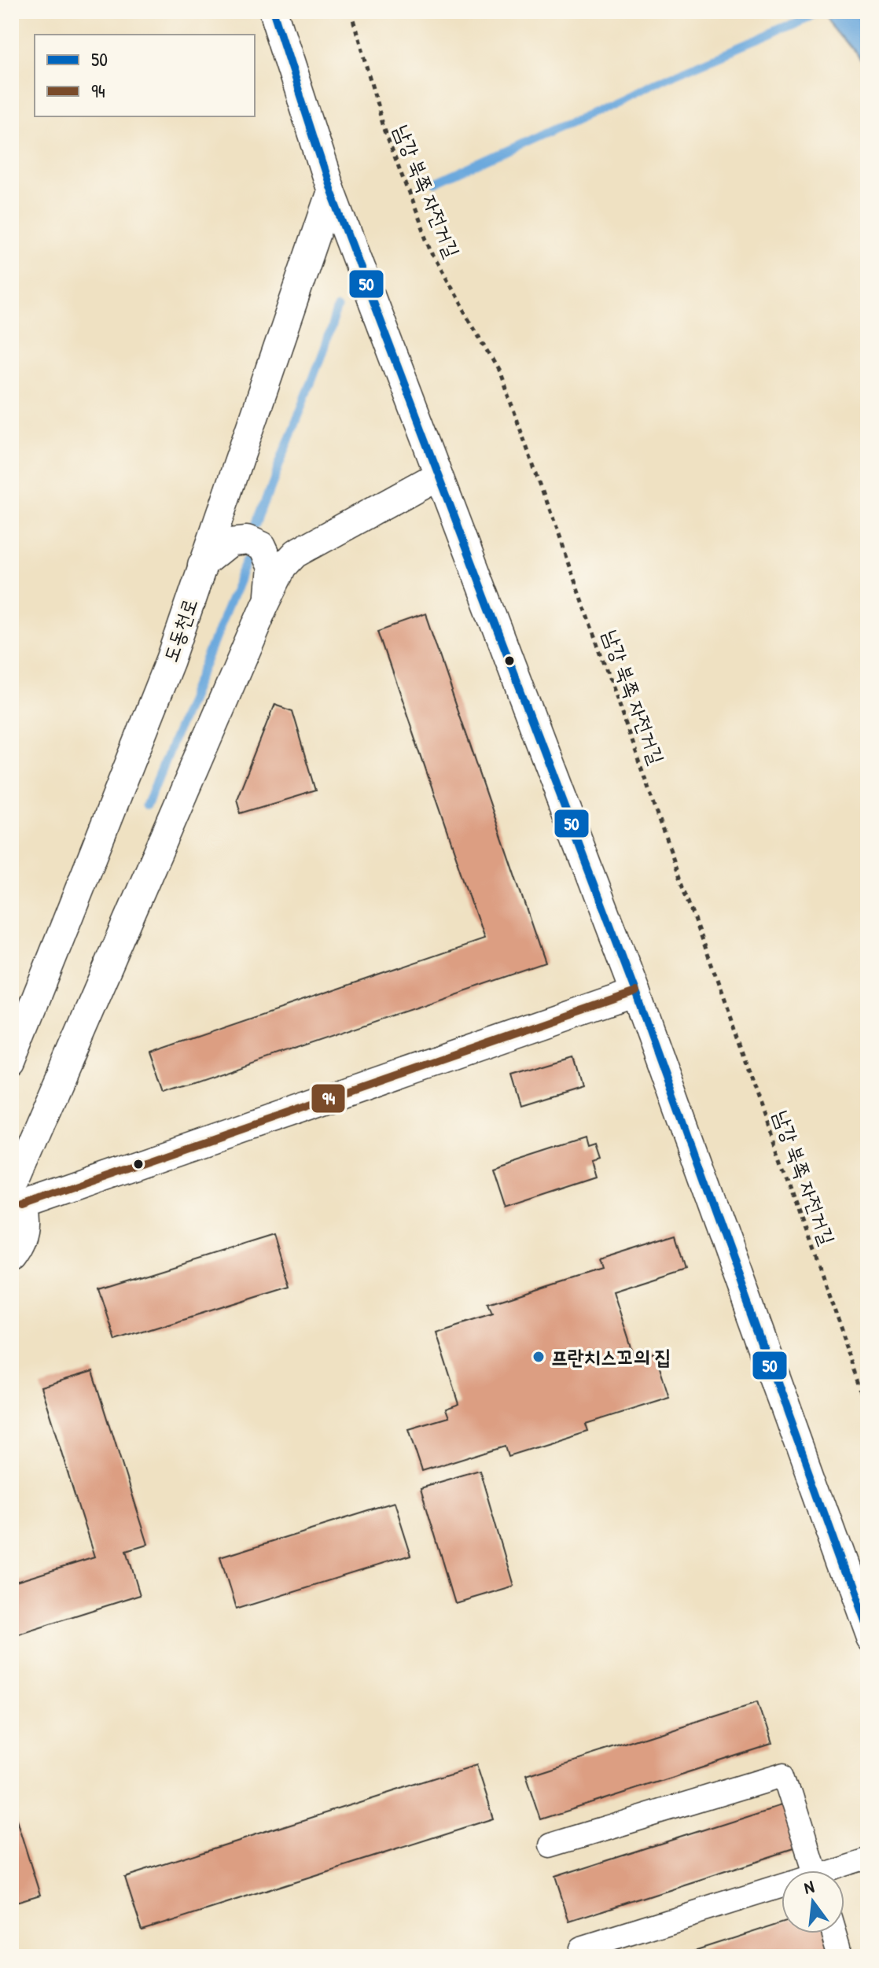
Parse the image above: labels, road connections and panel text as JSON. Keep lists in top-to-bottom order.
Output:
{
  "streets": {
    "street": ["도동천로"],
    "path": ["남강 북쪽 자전거길"]
  },
  "places": ["프란치스꼬의 집"],
  "lines": ["transit line 50", "transit line 94"],
  "legend": ["50", "94"],
  "north": "top"
}
